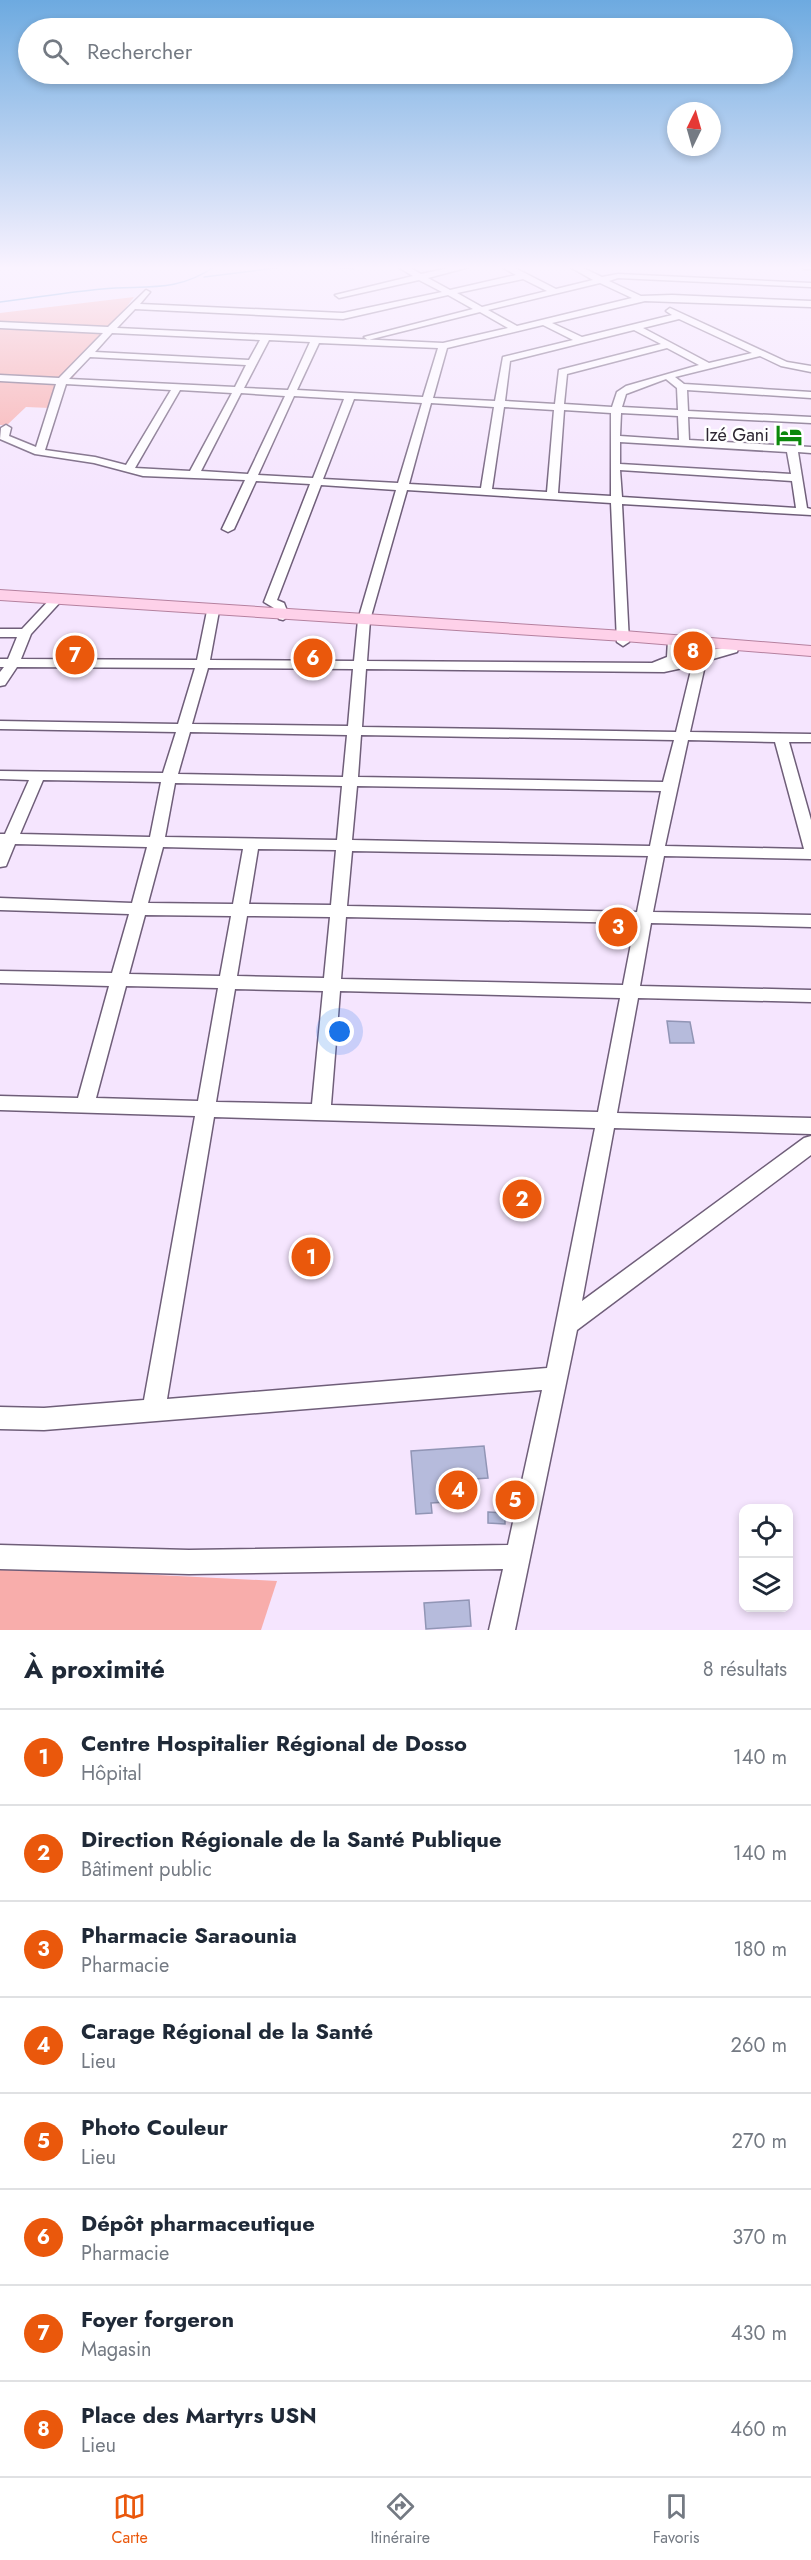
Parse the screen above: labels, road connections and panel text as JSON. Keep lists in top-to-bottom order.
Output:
{
  "places": {
    "hotel": ["Izé Gani"]
  },
  "north": "top",
  "page": {
    "search": "Rechercher",
    "pins": [
      "8",
      "7",
      "6",
      "3",
      "2",
      "1",
      "4",
      "5"
    ],
    "heading": ["À proximité", "8 résultats"],
    "list": [
      {
        "mark": "1",
        "name": "Centre Hospitalier Régional de Dosso",
        "note": "Hôpital",
        "value": "140 m"
      },
      {
        "mark": "2",
        "name": "Direction Régionale de la Santé Publique",
        "note": "Bâtiment public",
        "value": "140 m"
      },
      {
        "mark": "3",
        "name": "Pharmacie Saraounia",
        "note": "Pharmacie",
        "value": "180 m"
      },
      {
        "mark": "4",
        "name": "Carage Régional de la Santé",
        "note": "Lieu",
        "value": "260 m"
      },
      {
        "mark": "5",
        "name": "Photo Couleur",
        "note": "Lieu",
        "value": "270 m"
      },
      {
        "mark": "6",
        "name": "Dépôt pharmaceutique",
        "note": "Pharmacie",
        "value": "370 m"
      },
      {
        "mark": "7",
        "name": "Foyer forgeron",
        "note": "Magasin",
        "value": "430 m"
      },
      {
        "mark": "8",
        "name": "Place des Martyrs USN",
        "note": "Lieu",
        "value": "460 m"
      }
    ],
    "nav": ["Carte", "Itinéraire", "Favoris"]
  }
}
